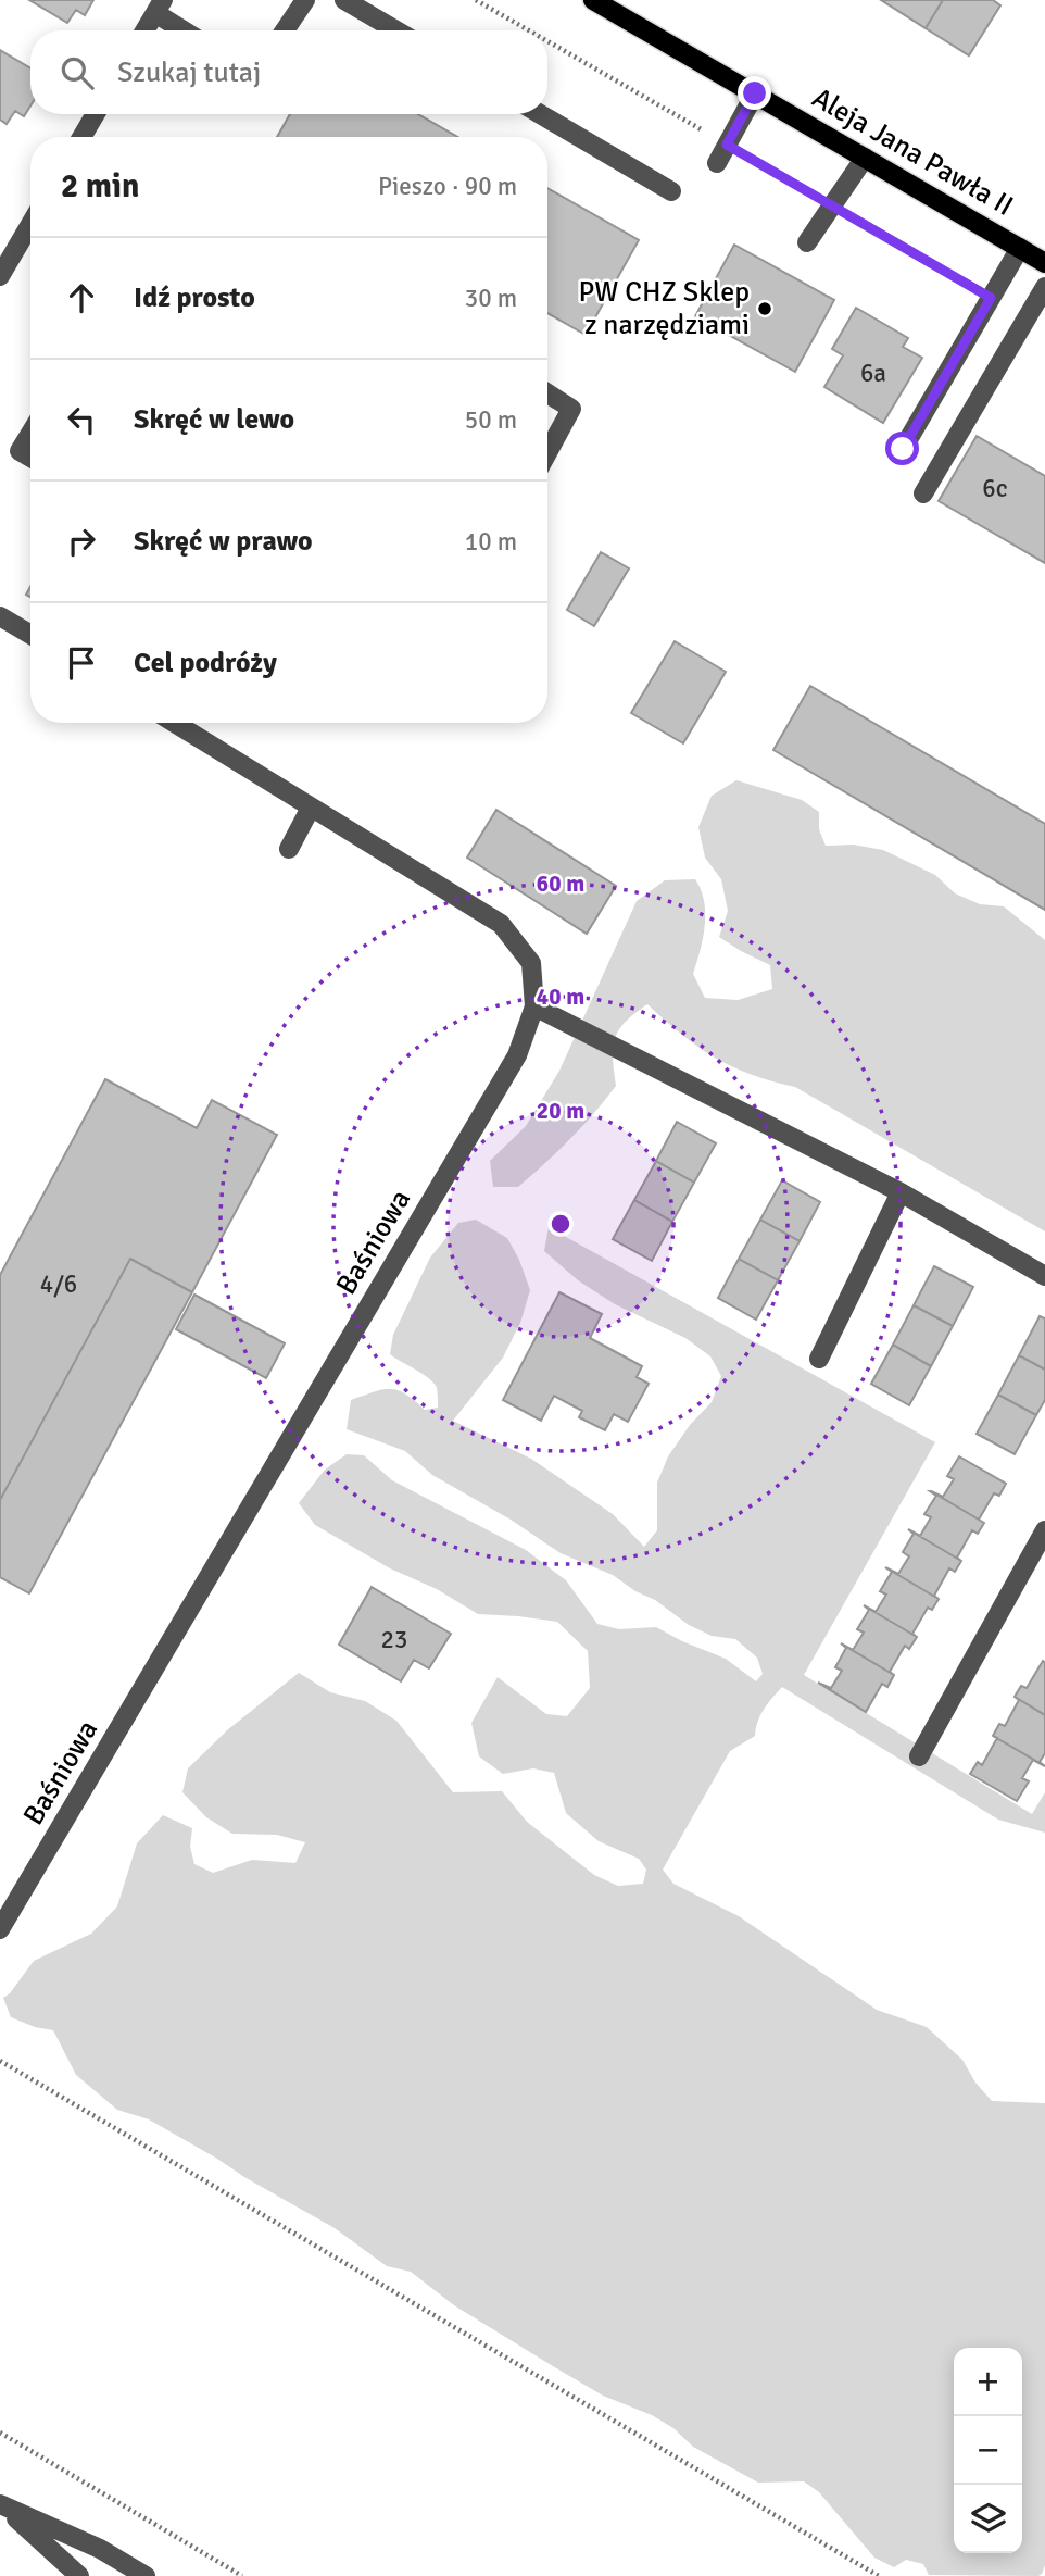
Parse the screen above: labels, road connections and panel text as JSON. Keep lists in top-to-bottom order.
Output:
{
  "streets": {
    "main road": ["Aleja Jana Pawła II"],
    "street": ["Baśniowa"]
  },
  "places": ["PW CHZ Sklep z narzędziami"],
  "house_numbers": [
    "6a",
    "6c",
    "4/6",
    "23"
  ],
  "page": {
    "search": "Szukaj tutaj",
    "heading": ["2 min", "Pieszo · 90 m"],
    "list": [
      ["Idź prosto", "30 m"],
      ["Skręć w lewo", "50 m"],
      ["Skręć w prawo", "10 m"],
      "Cel podróży"
    ],
    "map_buttons": ["+", "−"]
  },
  "rings": ["60 m", "40 m", "20 m"]
}
